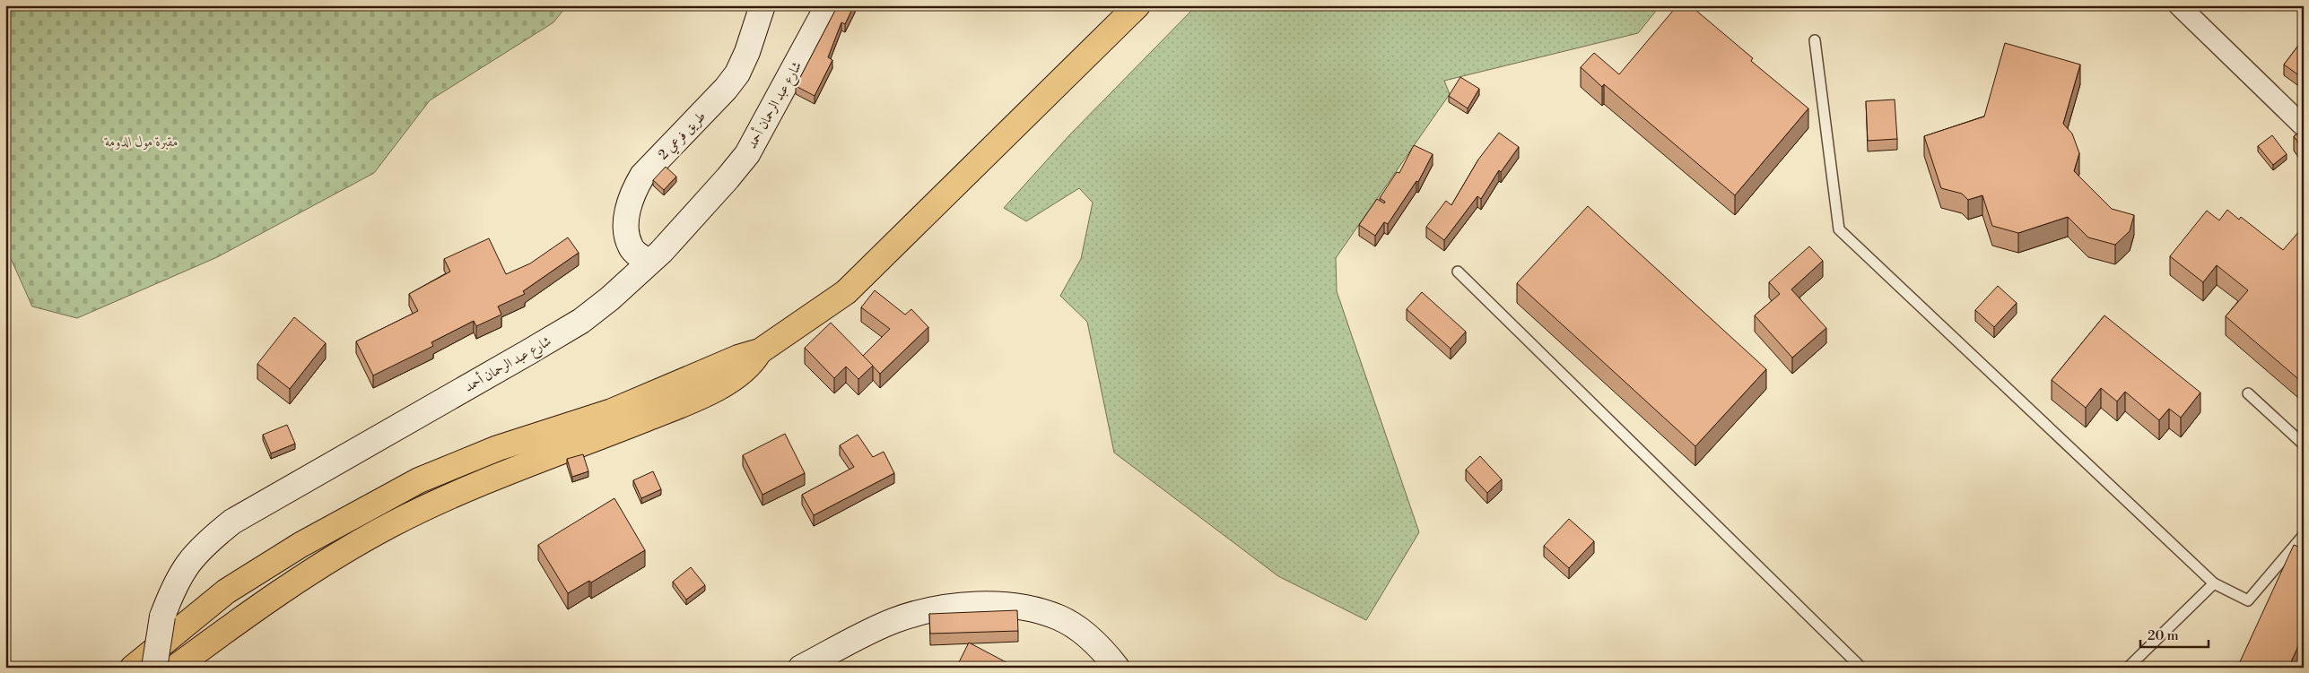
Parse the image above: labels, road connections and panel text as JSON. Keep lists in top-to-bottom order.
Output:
{
  "streets": {
    "main road": ["شارع عبد الرحمان أحمد", "طريق فرعي 2"]
  },
  "crossings": [
    ["شارع عبد الرحمان أحمد", "طريق فرعي 2"]
  ],
  "parks": ["مقبرة مول الدومة"],
  "scale_bar": "20 m"
}
